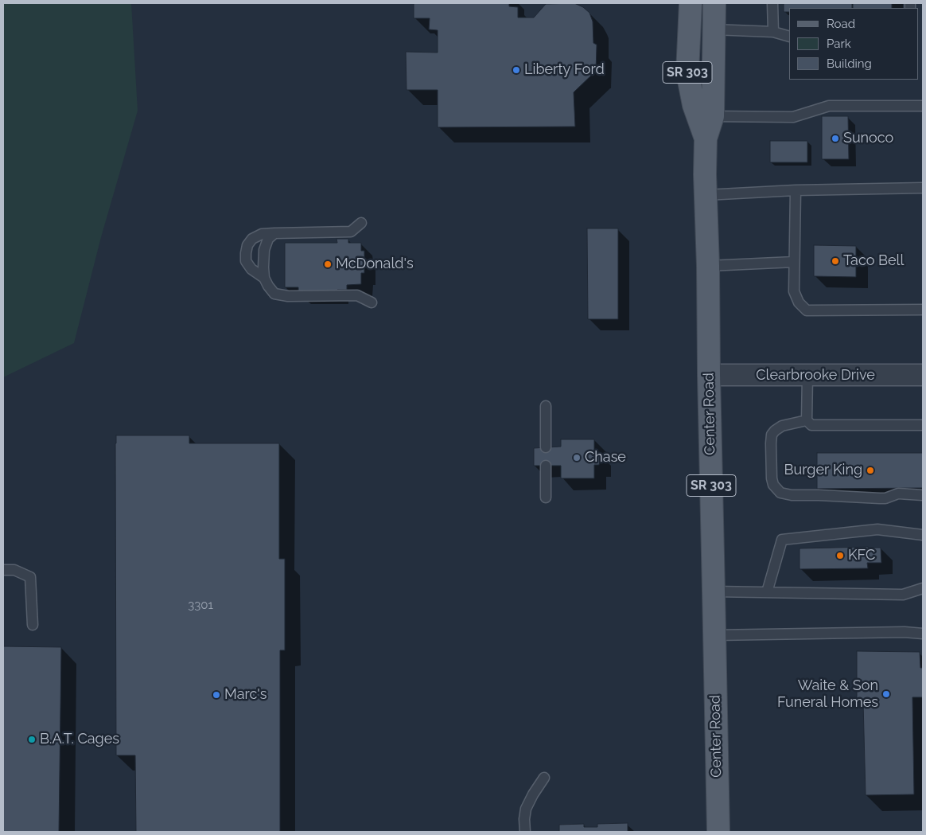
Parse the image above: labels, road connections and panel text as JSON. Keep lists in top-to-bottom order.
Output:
{
  "streets": {
    "main road": ["SR 303", "Center Road"],
    "street": ["Clearbrooke Drive"]
  },
  "crossings": [
    ["Clearbrooke Drive", "Center Road"]
  ],
  "places": [
    "Liberty Ford",
    "Sunoco",
    "Taco Bell",
    "McDonald's",
    "Chase",
    "Burger King",
    "KFC",
    "Waite & Son Funeral Homes",
    "Marc's",
    "B.A.T. Cages"
  ],
  "house_numbers": ["3301"],
  "legend": ["Road", "Park", "Building"]
}
